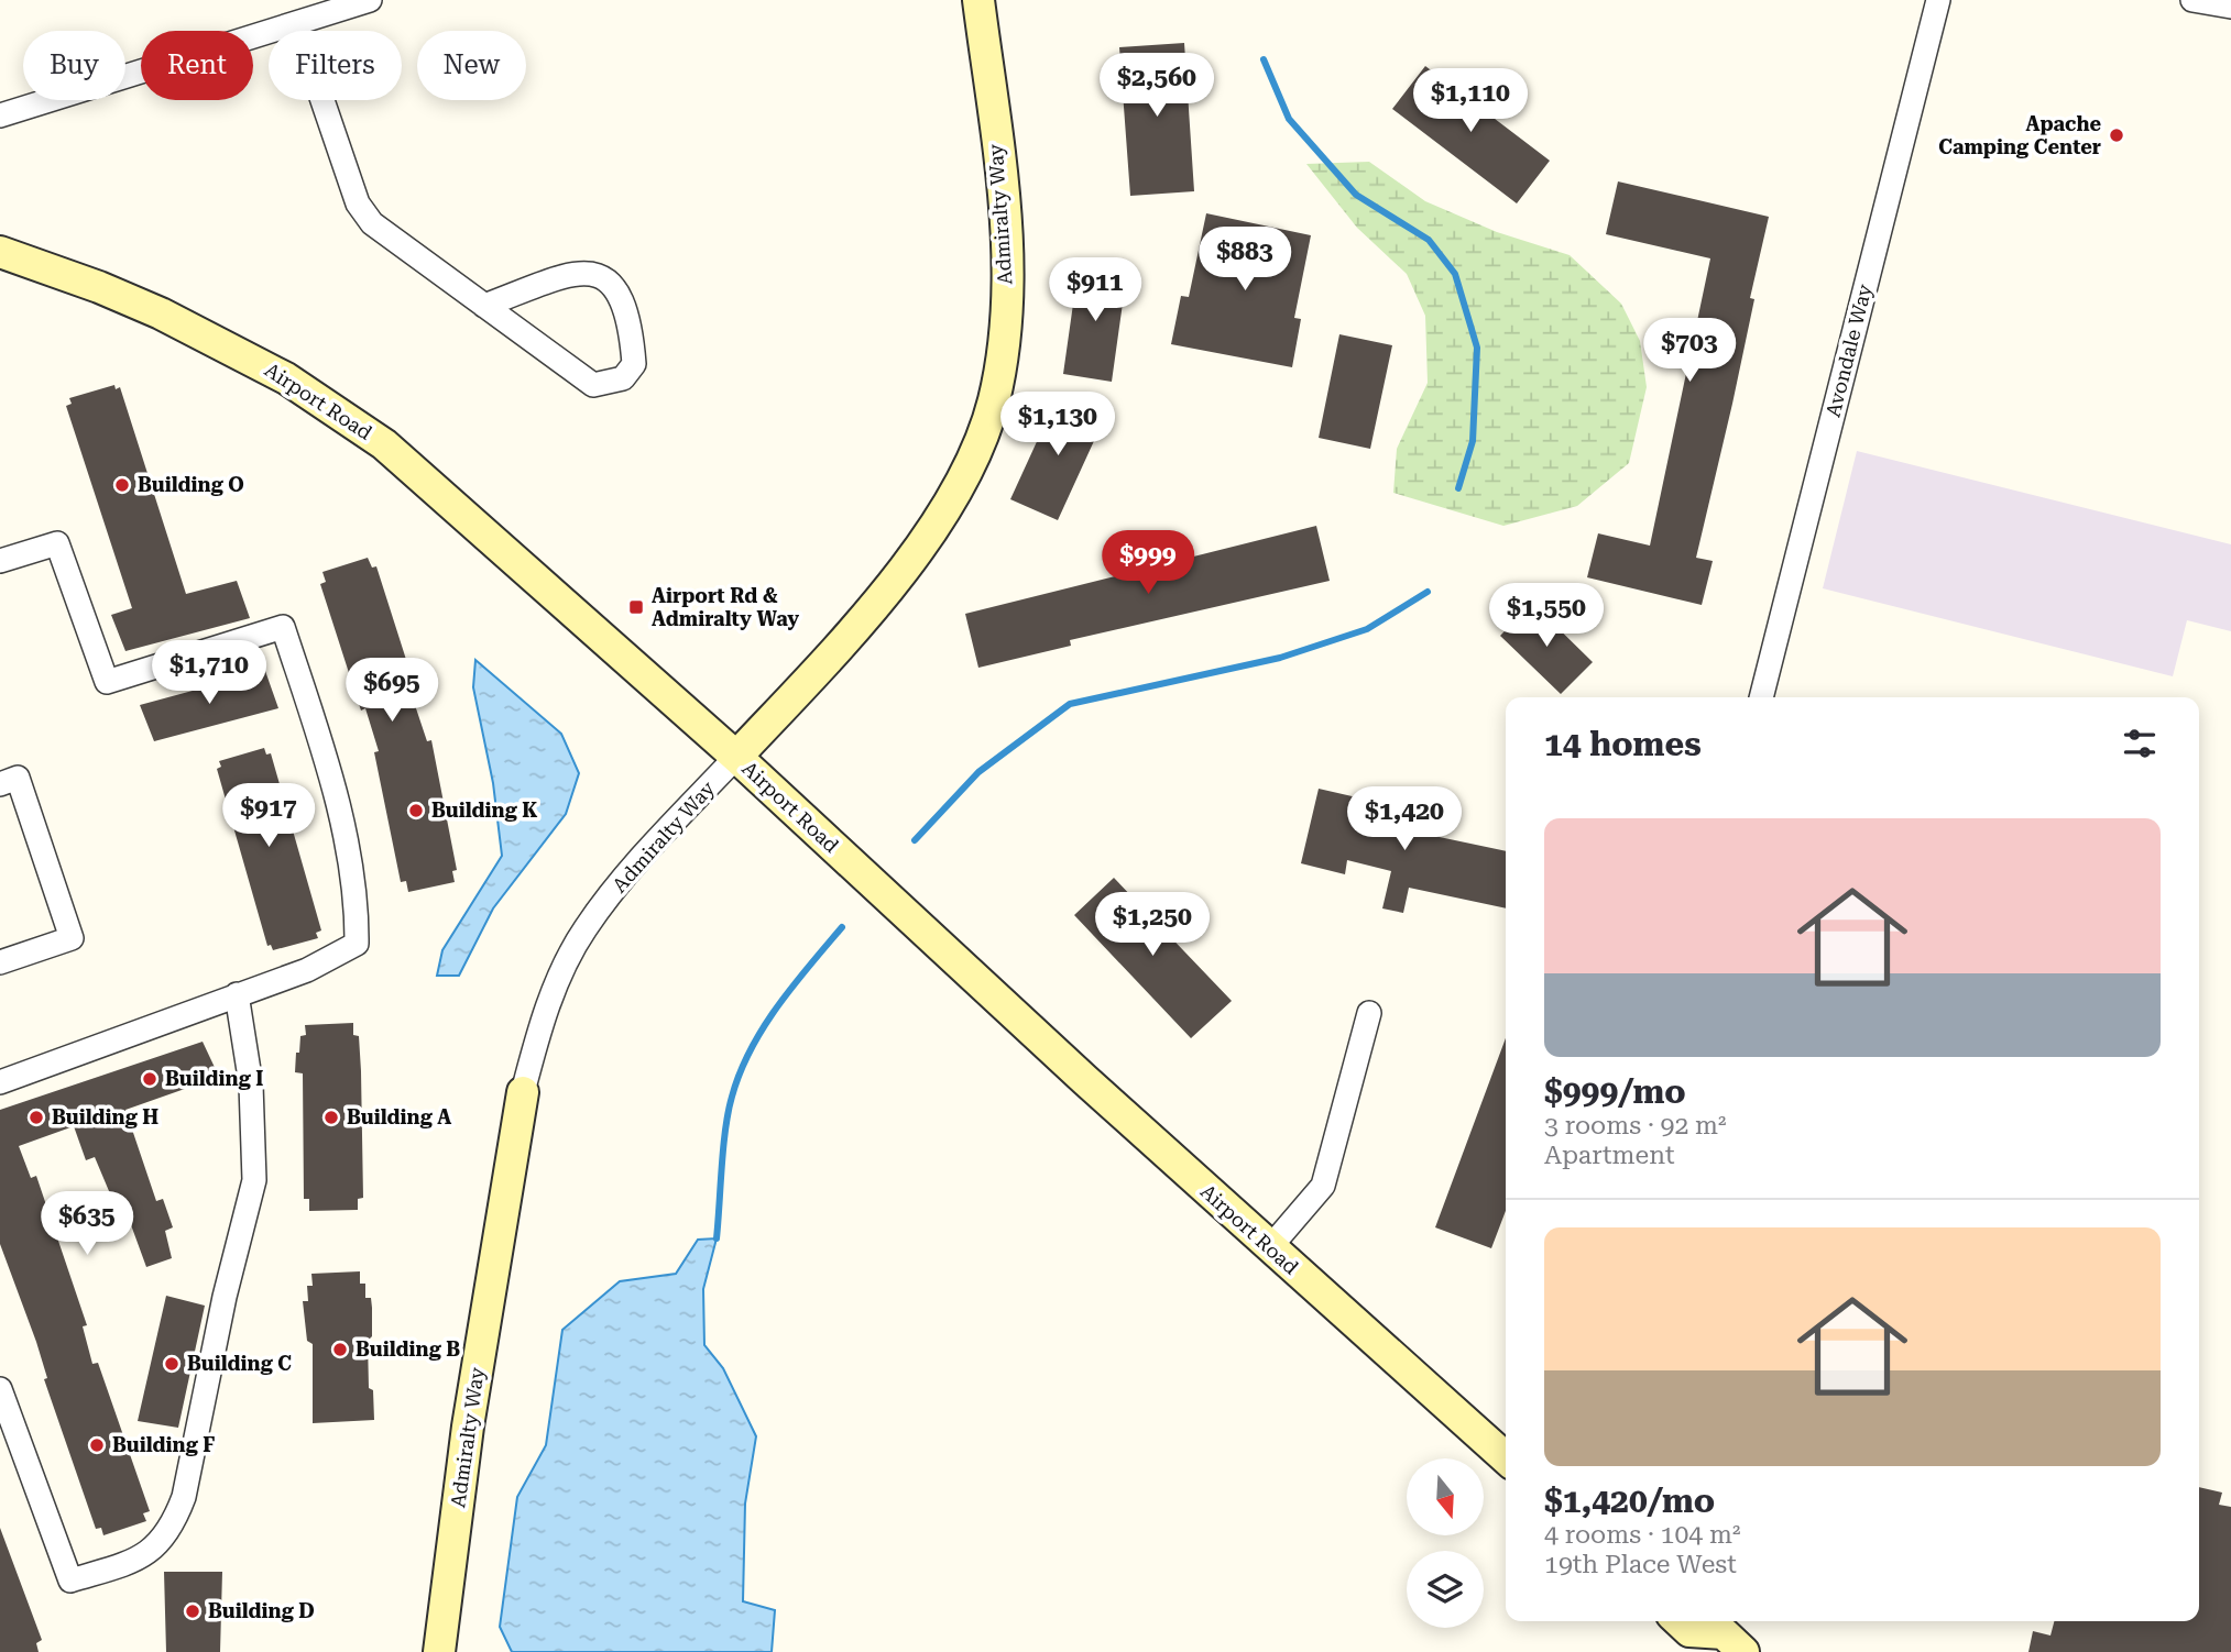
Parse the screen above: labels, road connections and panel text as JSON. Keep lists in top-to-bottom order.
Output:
{
  "streets": {
    "main road": ["Admiralty Way", "Airport Road"],
    "street": ["Avondale Way"]
  },
  "crossings": [
    ["Admiralty Way", "Airport Road"]
  ],
  "places": {
    "other": [
      "Apache Camping Center",
      "Building O",
      "Building K",
      "Building I",
      "Building H",
      "Building A",
      "Building B",
      "Building C",
      "Building F",
      "Building D"
    ],
    "transit": ["Airport Rd & Admiralty Way"]
  },
  "north": "bottom",
  "page": {
    "chip": [
      "Buy",
      "Rent",
      "Filters",
      "New"
    ],
    "price": [
      "$2,560",
      "$1,110",
      "$883",
      "$911",
      "$703",
      "$1,130",
      "$999",
      "$1,550",
      "$1,710",
      "$695",
      "$917",
      "$1,420",
      "$1,250",
      "$635"
    ],
    "heading": "14 homes",
    "list": [
      {
        "name": "$999/mo",
        "note": "3 rooms · 92 m² · Apartment"
      },
      {
        "name": "$1,420/mo",
        "note": "4 rooms · 104 m² · 19th Place West"
      }
    ]
  }
}
